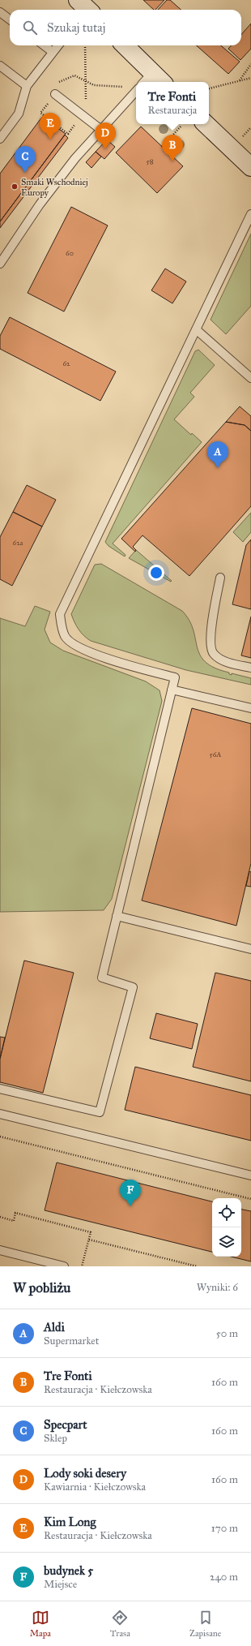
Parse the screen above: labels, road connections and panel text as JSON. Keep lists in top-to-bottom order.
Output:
{
  "places": ["Smaki Wschodniej Europy"],
  "house_numbers": [
    "58",
    "60",
    "62",
    "62a",
    "56A"
  ],
  "page": {
    "search": "Szukaj tutaj",
    "popup": ["Tre Fonti", "Restauracja"],
    "pins": [
      "E",
      "D",
      "B",
      "C",
      "A",
      "F"
    ],
    "heading": ["W pobliżu", "Wyniki: 6"],
    "list": [
      {
        "mark": "A",
        "name": "Aldi",
        "note": "Supermarket",
        "value": "50 m"
      },
      {
        "mark": "B",
        "name": "Tre Fonti",
        "note": "Restauracja · Kiełczowska",
        "value": "160 m"
      },
      {
        "mark": "C",
        "name": "Specpart",
        "note": "Sklep",
        "value": "160 m"
      },
      {
        "mark": "D",
        "name": "Lody soki desery",
        "note": "Kawiarnia · Kiełczowska",
        "value": "160 m"
      },
      {
        "mark": "E",
        "name": "Kim Long",
        "note": "Restauracja · Kiełczowska",
        "value": "170 m"
      },
      {
        "mark": "F",
        "name": "budynek 5",
        "note": "Miejsce",
        "value": "240 m"
      }
    ],
    "nav": ["Mapa", "Trasa", "Zapisane"]
  }
}
